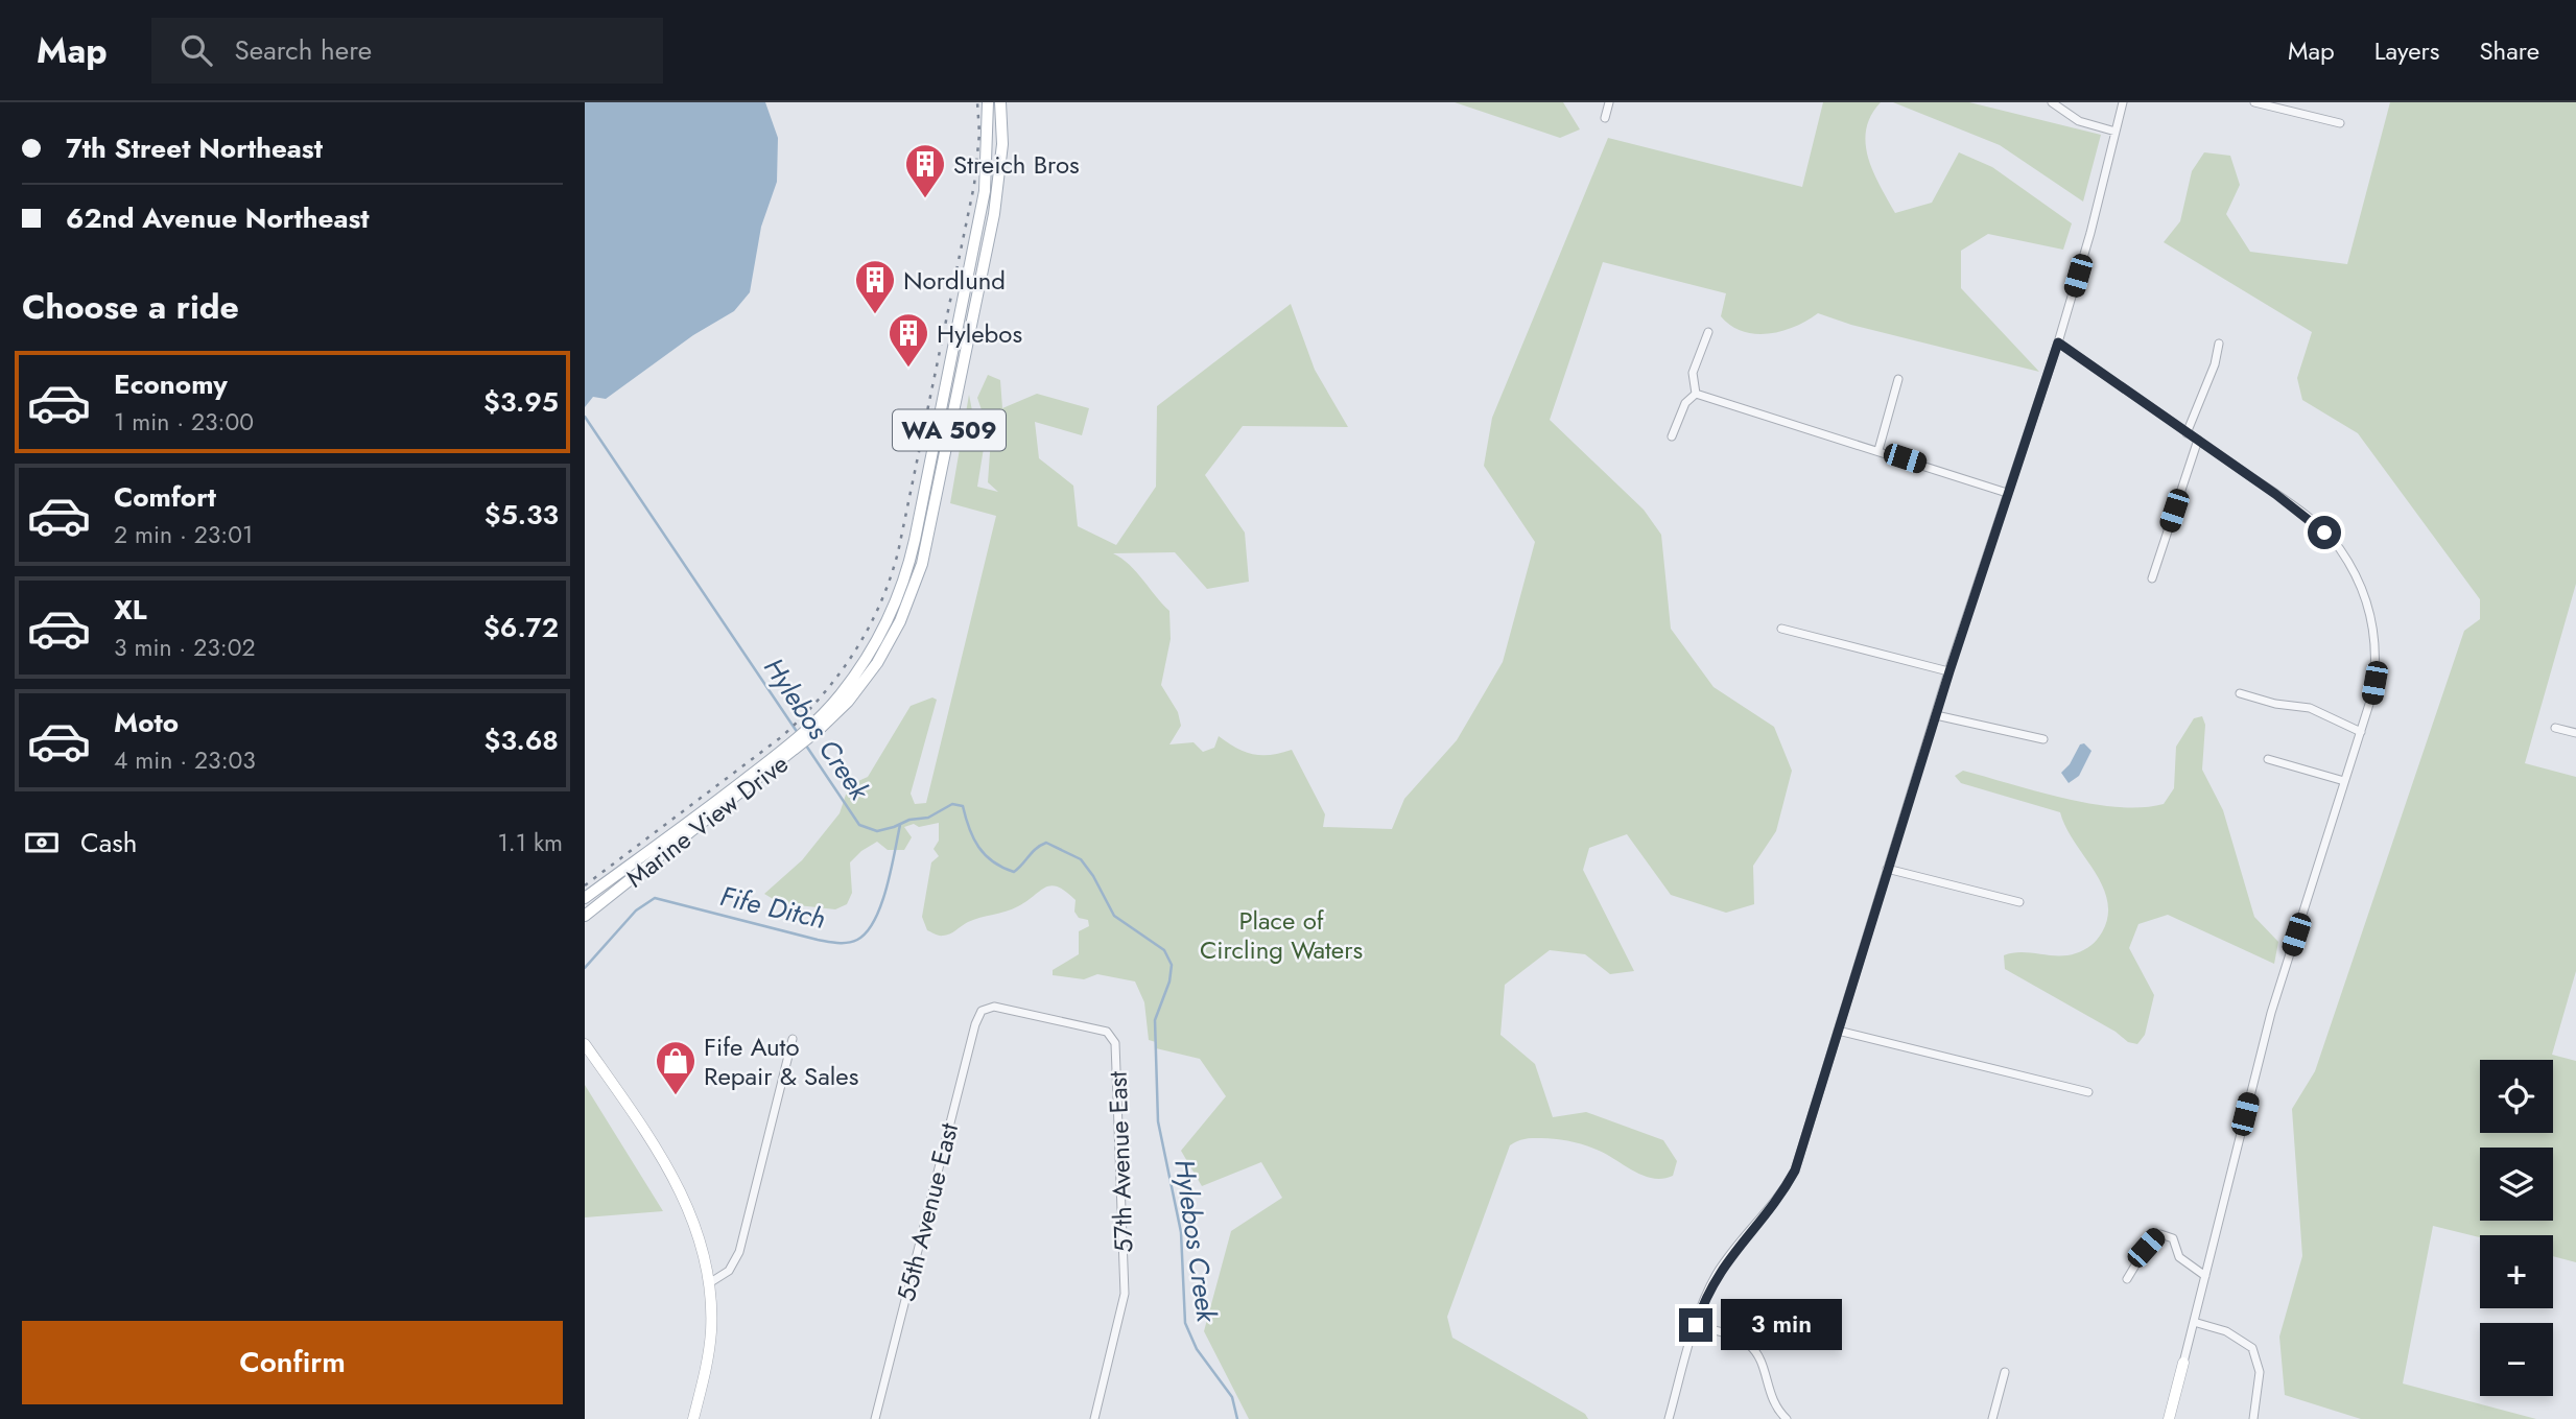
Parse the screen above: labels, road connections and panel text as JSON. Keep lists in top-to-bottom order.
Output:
{
  "streets": {
    "main road": ["WA 509", "Marine View Drive"],
    "street": ["57th Avenue East", "55th Avenue East"]
  },
  "crossings": [
    ["57th Avenue East", "55th Avenue East"]
  ],
  "water": ["Hylebos Creek", "Fife Ditch"],
  "parks": ["Place of Circling Waters"],
  "places": {
    "building": ["Streich Bros", "Nordlund", "Hylebos"],
    "shop": ["Fife Auto Repair & Sales"]
  },
  "page": {
    "header": "Map",
    "search": "Search here",
    "nav": ["Map", "Layers", "Share"],
    "banner": ["7th Street Northeast", "62nd Avenue Northeast"],
    "heading": "Choose a ride",
    "list": [
      {
        "name": "Economy",
        "note": "1 min · 23:00",
        "value": "$3.95"
      },
      {
        "name": "Comfort",
        "note": "2 min · 23:01",
        "value": "$5.33"
      },
      {
        "name": "XL",
        "note": "3 min · 23:02",
        "value": "$6.72"
      },
      {
        "name": "Moto",
        "note": "4 min · 23:03",
        "value": "$3.68"
      }
    ],
    "pay": ["Cash", "1.1 km"],
    "map_buttons": ["+", "−"],
    "bubble": "3 min",
    "buttons": "Confirm"
  }
}
